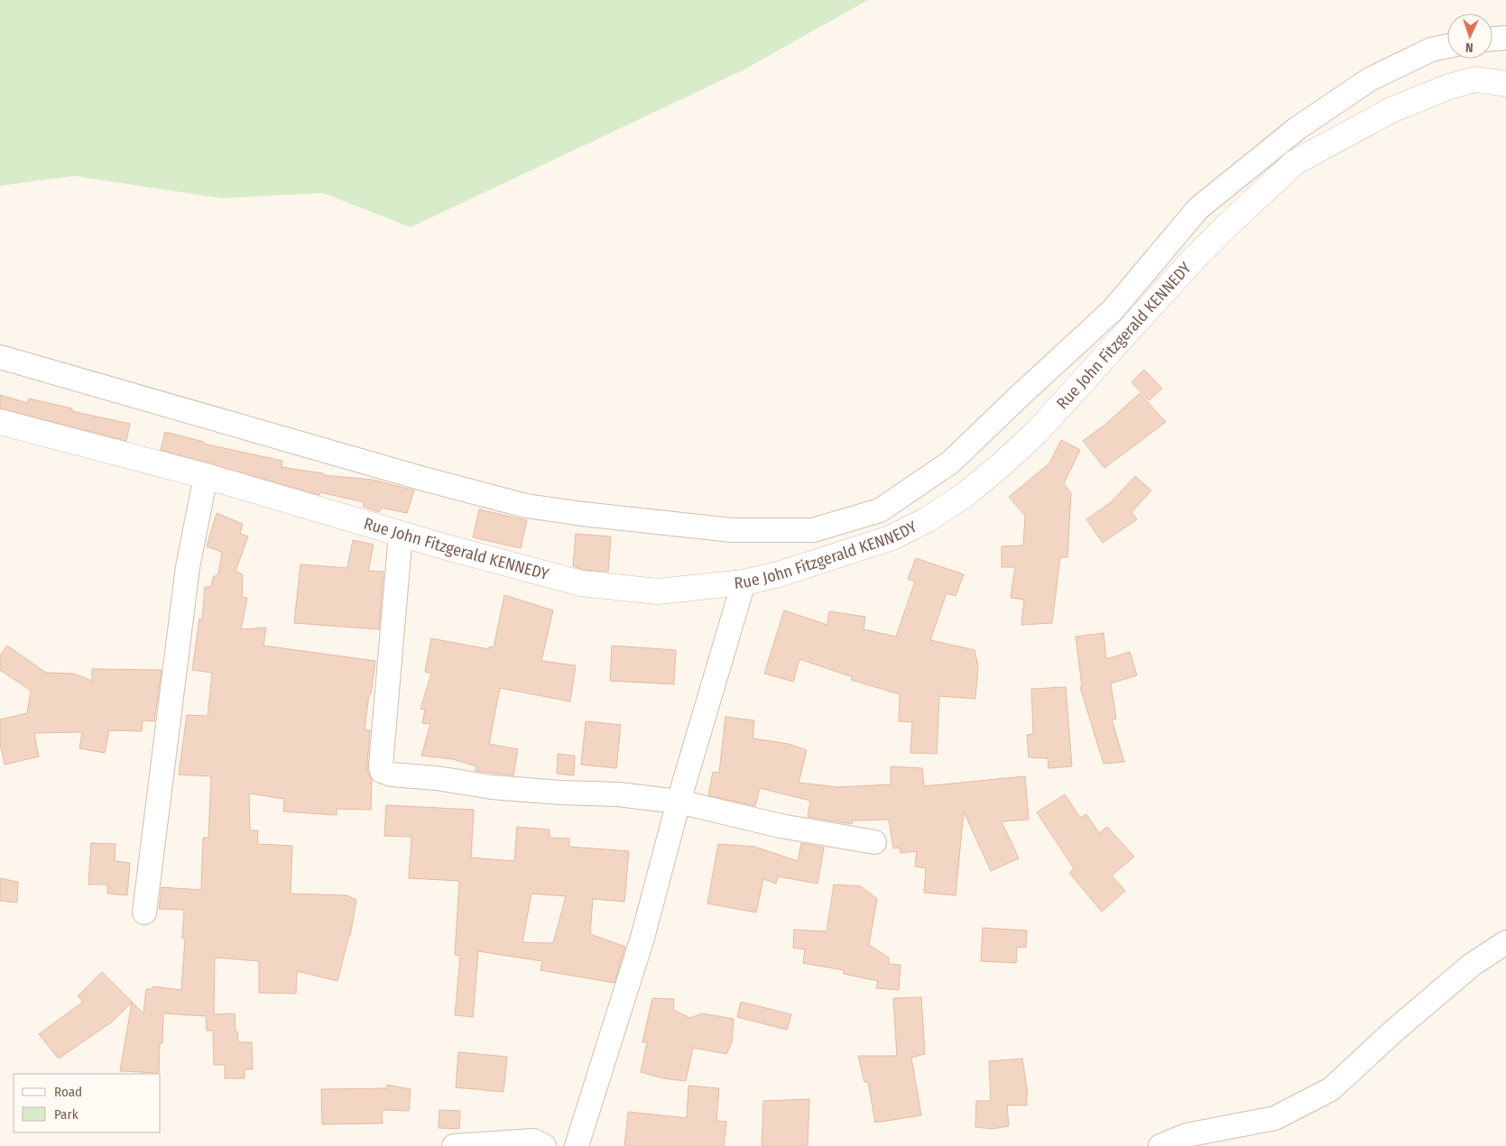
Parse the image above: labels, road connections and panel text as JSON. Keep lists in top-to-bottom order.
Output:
{
  "streets": {
    "street": ["Rue John Fitzgerald KENNEDY"]
  },
  "legend": ["Road", "Park"],
  "north": "bottom"
}
